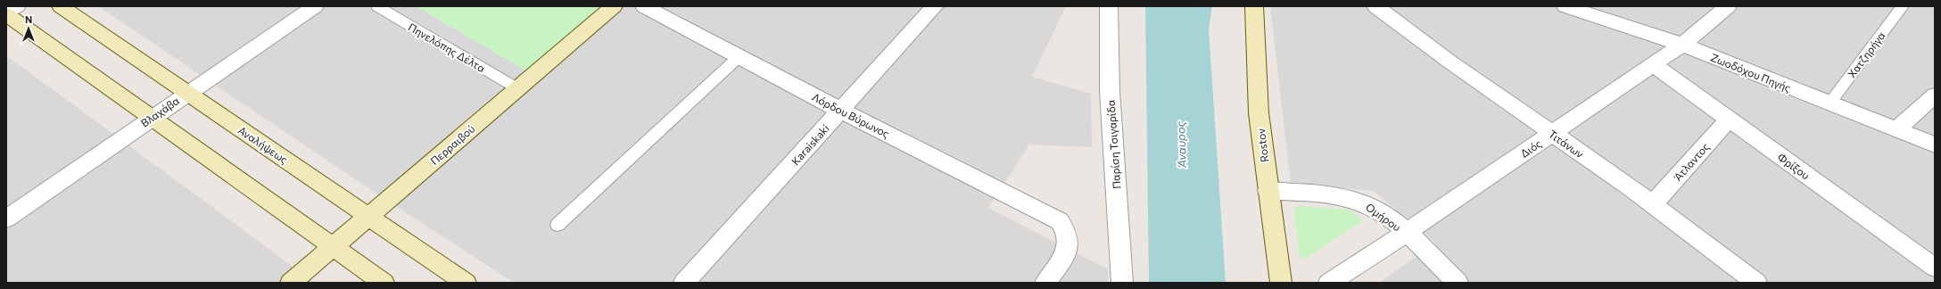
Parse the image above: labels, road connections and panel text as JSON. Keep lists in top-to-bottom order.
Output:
{
  "streets": {
    "main road": ["Αναλήψεως", "Περραιβού", "Rostov"],
    "street": [
      "Ζωοδόχου Πηγής",
      "Βλαχάβα",
      "Λόρδου Βύρωνος",
      "Τιτάνων",
      "Karaiskaki",
      "Παρίση Τσιγαρίδα",
      "Διός",
      "Άτλαντος",
      "Φρίξου",
      "Ομήρου"
    ],
    "lane": ["Πηνελόπης Δέλτα", "Χατζηρήγα"]
  },
  "crossings": [
    ["Πηνελόπης Δέλτα", "Περραιβού"],
    ["Χατζηρήγα", "Ζωοδόχου Πηγής"],
    ["Ζωοδόχου Πηγής", "Διός"],
    ["Βλαχάβα", "Αναλήψεως"],
    ["Λόρδου Βύρωνος", "Karaiskaki"],
    ["Τιτάνων", "Διός"],
    ["Τιτάνων", "Άτλαντος"],
    ["Αναλήψεως", "Περραιβού"],
    ["Rostov", "Ομήρου"],
    ["Διός", "Φρίξου"],
    ["Διός", "Ομήρου"],
    ["Άτλαντος", "Φρίξου"]
  ],
  "water": ["Άναυρος"],
  "north": "top"
}
